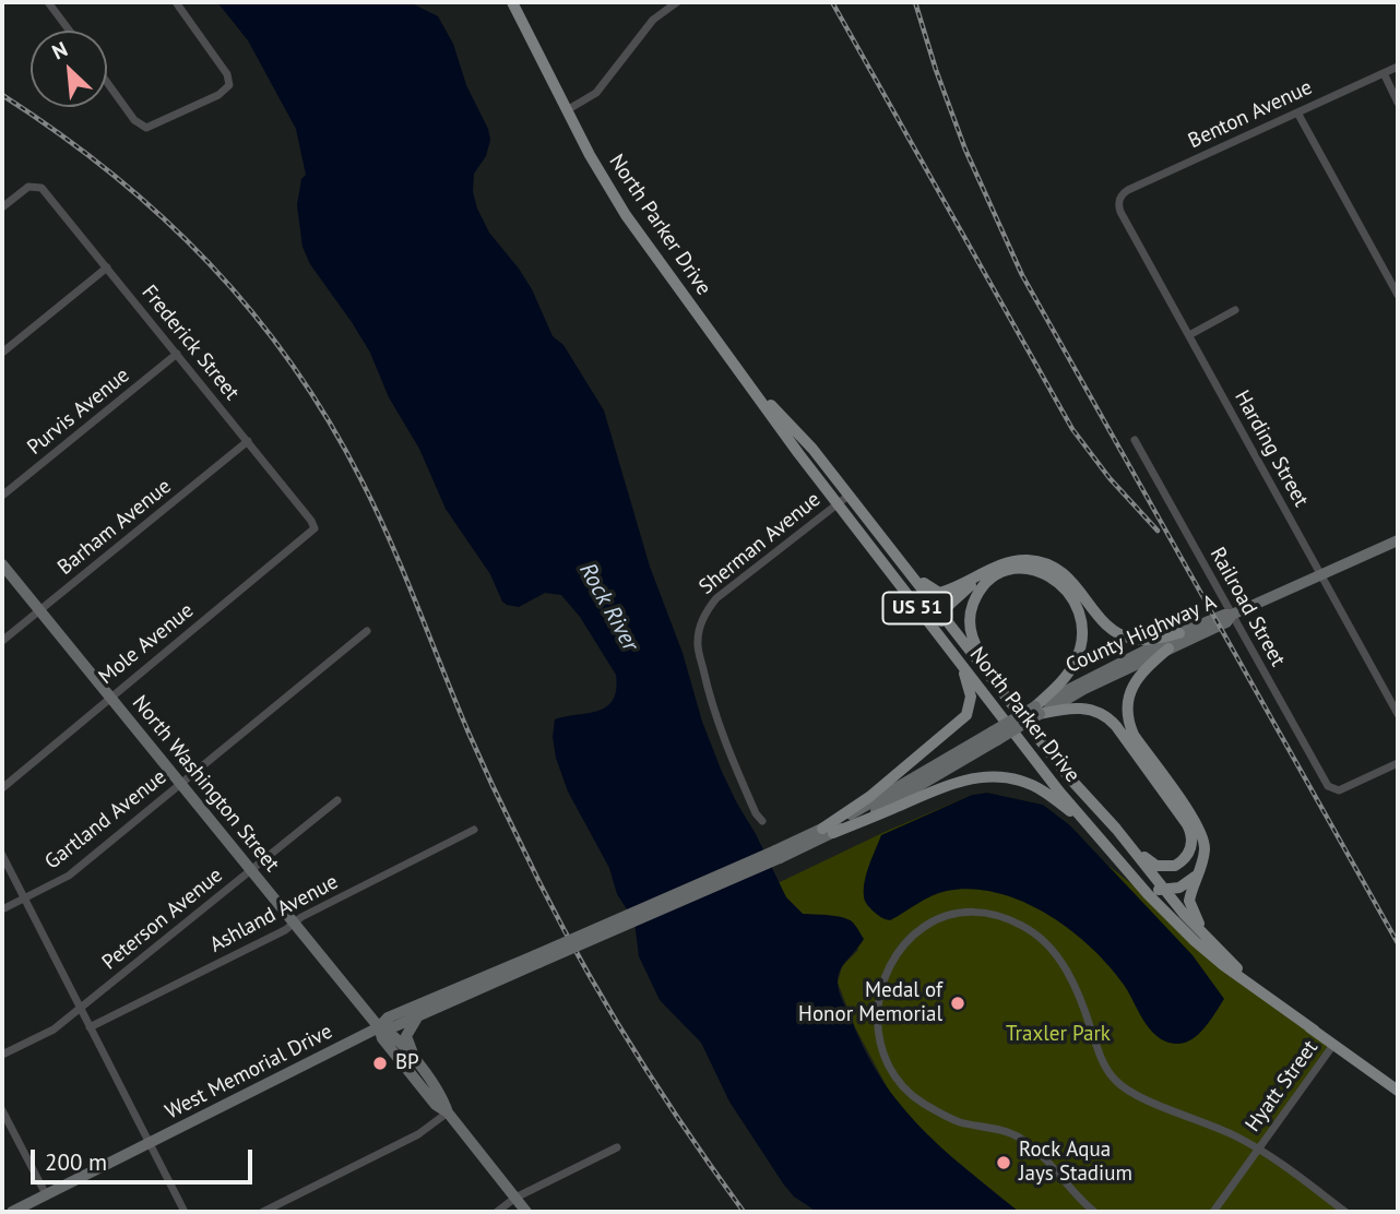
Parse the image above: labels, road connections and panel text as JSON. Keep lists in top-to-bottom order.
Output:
{
  "streets": {
    "main road": [
      "North Parker Drive",
      "US 51",
      "County Highway A",
      "North Washington Street",
      "West Memorial Drive"
    ],
    "street": [
      "Benton Avenue",
      "Frederick Street",
      "Purvis Avenue",
      "Harding Street",
      "Barham Avenue",
      "Sherman Avenue",
      "Railroad Street",
      "Mole Avenue",
      "Gartland Avenue",
      "Ashland Avenue",
      "Peterson Avenue",
      "Hyatt Street"
    ]
  },
  "crossings": [
    ["Benton Avenue", "Harding Street"],
    ["North Parker Drive", "Sherman Avenue"],
    ["North Parker Drive", "Hyatt Street"],
    ["Frederick Street", "Purvis Avenue"],
    ["Frederick Street", "Barham Avenue"],
    ["Frederick Street", "Mole Avenue"],
    ["Barham Avenue", "North Washington Street"],
    ["Railroad Street", "County Highway A"],
    ["County Highway A", "West Memorial Drive"],
    ["Mole Avenue", "North Washington Street"],
    ["North Washington Street", "Gartland Avenue"],
    ["North Washington Street", "Ashland Avenue"],
    ["North Washington Street", "Peterson Avenue"],
    ["North Washington Street", "West Memorial Drive"]
  ],
  "water": ["Rock River"],
  "parks": ["Traxler Park"],
  "places": ["Medal of Honor Memorial", "BP", "Rock Aqua Jays Stadium"],
  "scale_bar": "200 m",
  "north": "top left"
}
